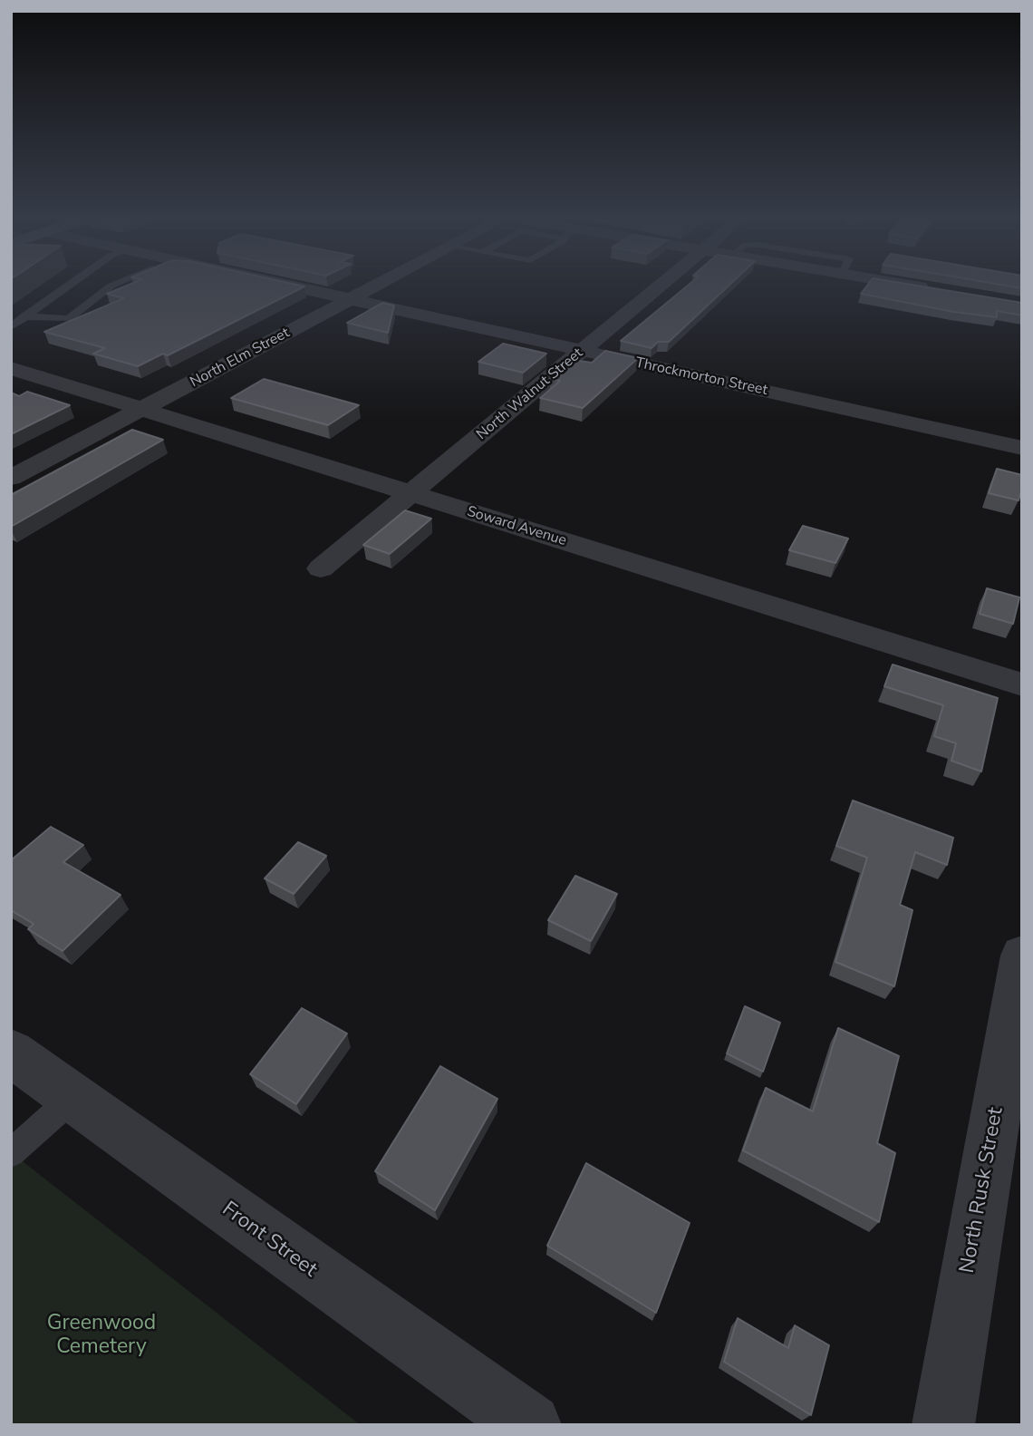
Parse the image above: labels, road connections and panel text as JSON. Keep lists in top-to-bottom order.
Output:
{
  "streets": {
    "street": [
      "North Elm Street",
      "Throckmorton Street",
      "North Walnut Street",
      "Soward Avenue",
      "North Rusk Street",
      "Front Street"
    ]
  },
  "crossings": [
    ["North Elm Street", "Throckmorton Street"],
    ["North Elm Street", "Soward Avenue"],
    ["Throckmorton Street", "North Walnut Street"],
    ["North Walnut Street", "Soward Avenue"]
  ],
  "parks": ["Greenwood Cemetery"]
}
